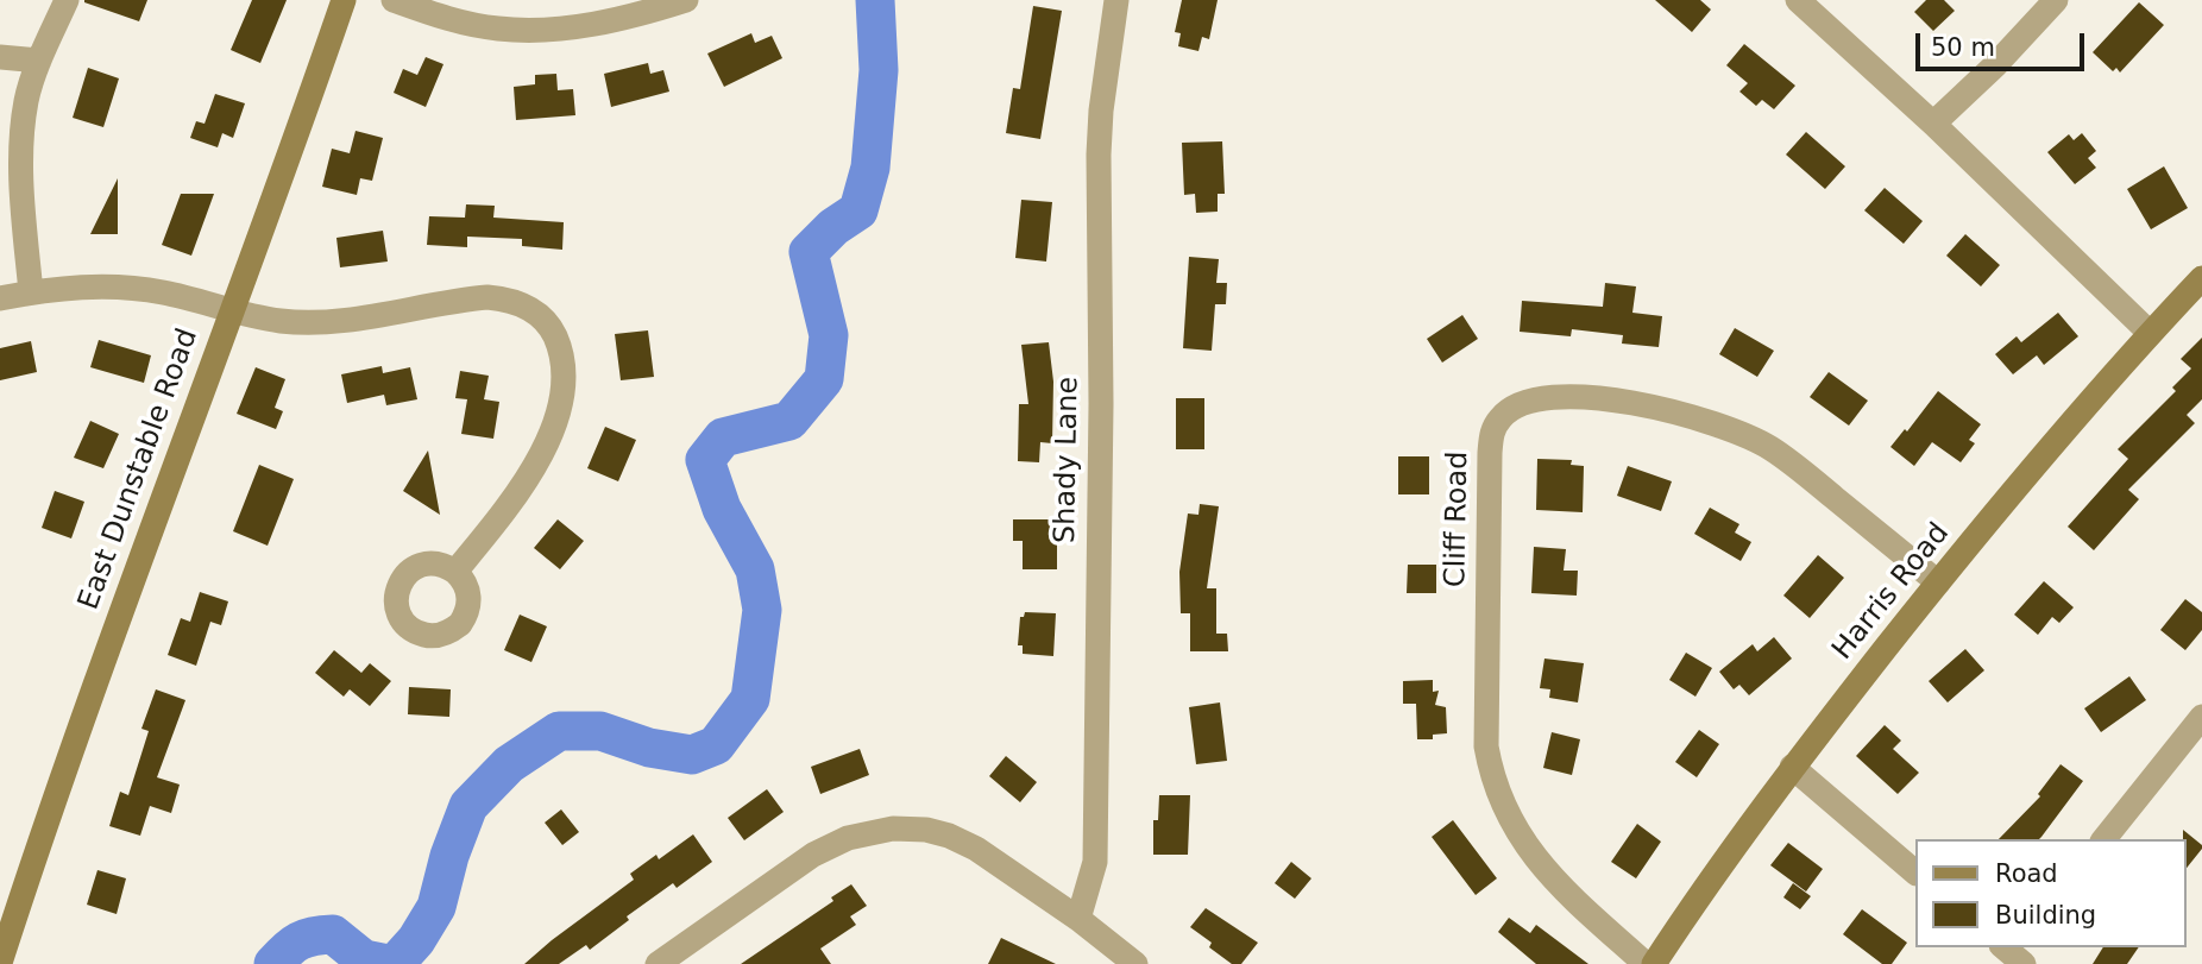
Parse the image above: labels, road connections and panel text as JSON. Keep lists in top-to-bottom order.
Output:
{
  "streets": {
    "street": [
      "Shady Lane",
      "East Dunstable Road",
      "Cliff Road",
      "Harris Road"
    ]
  },
  "crossings": [
    ["Cliff Road", "Harris Road"]
  ],
  "legend": ["Road", "Building"],
  "scale_bar": "50 m"
}
